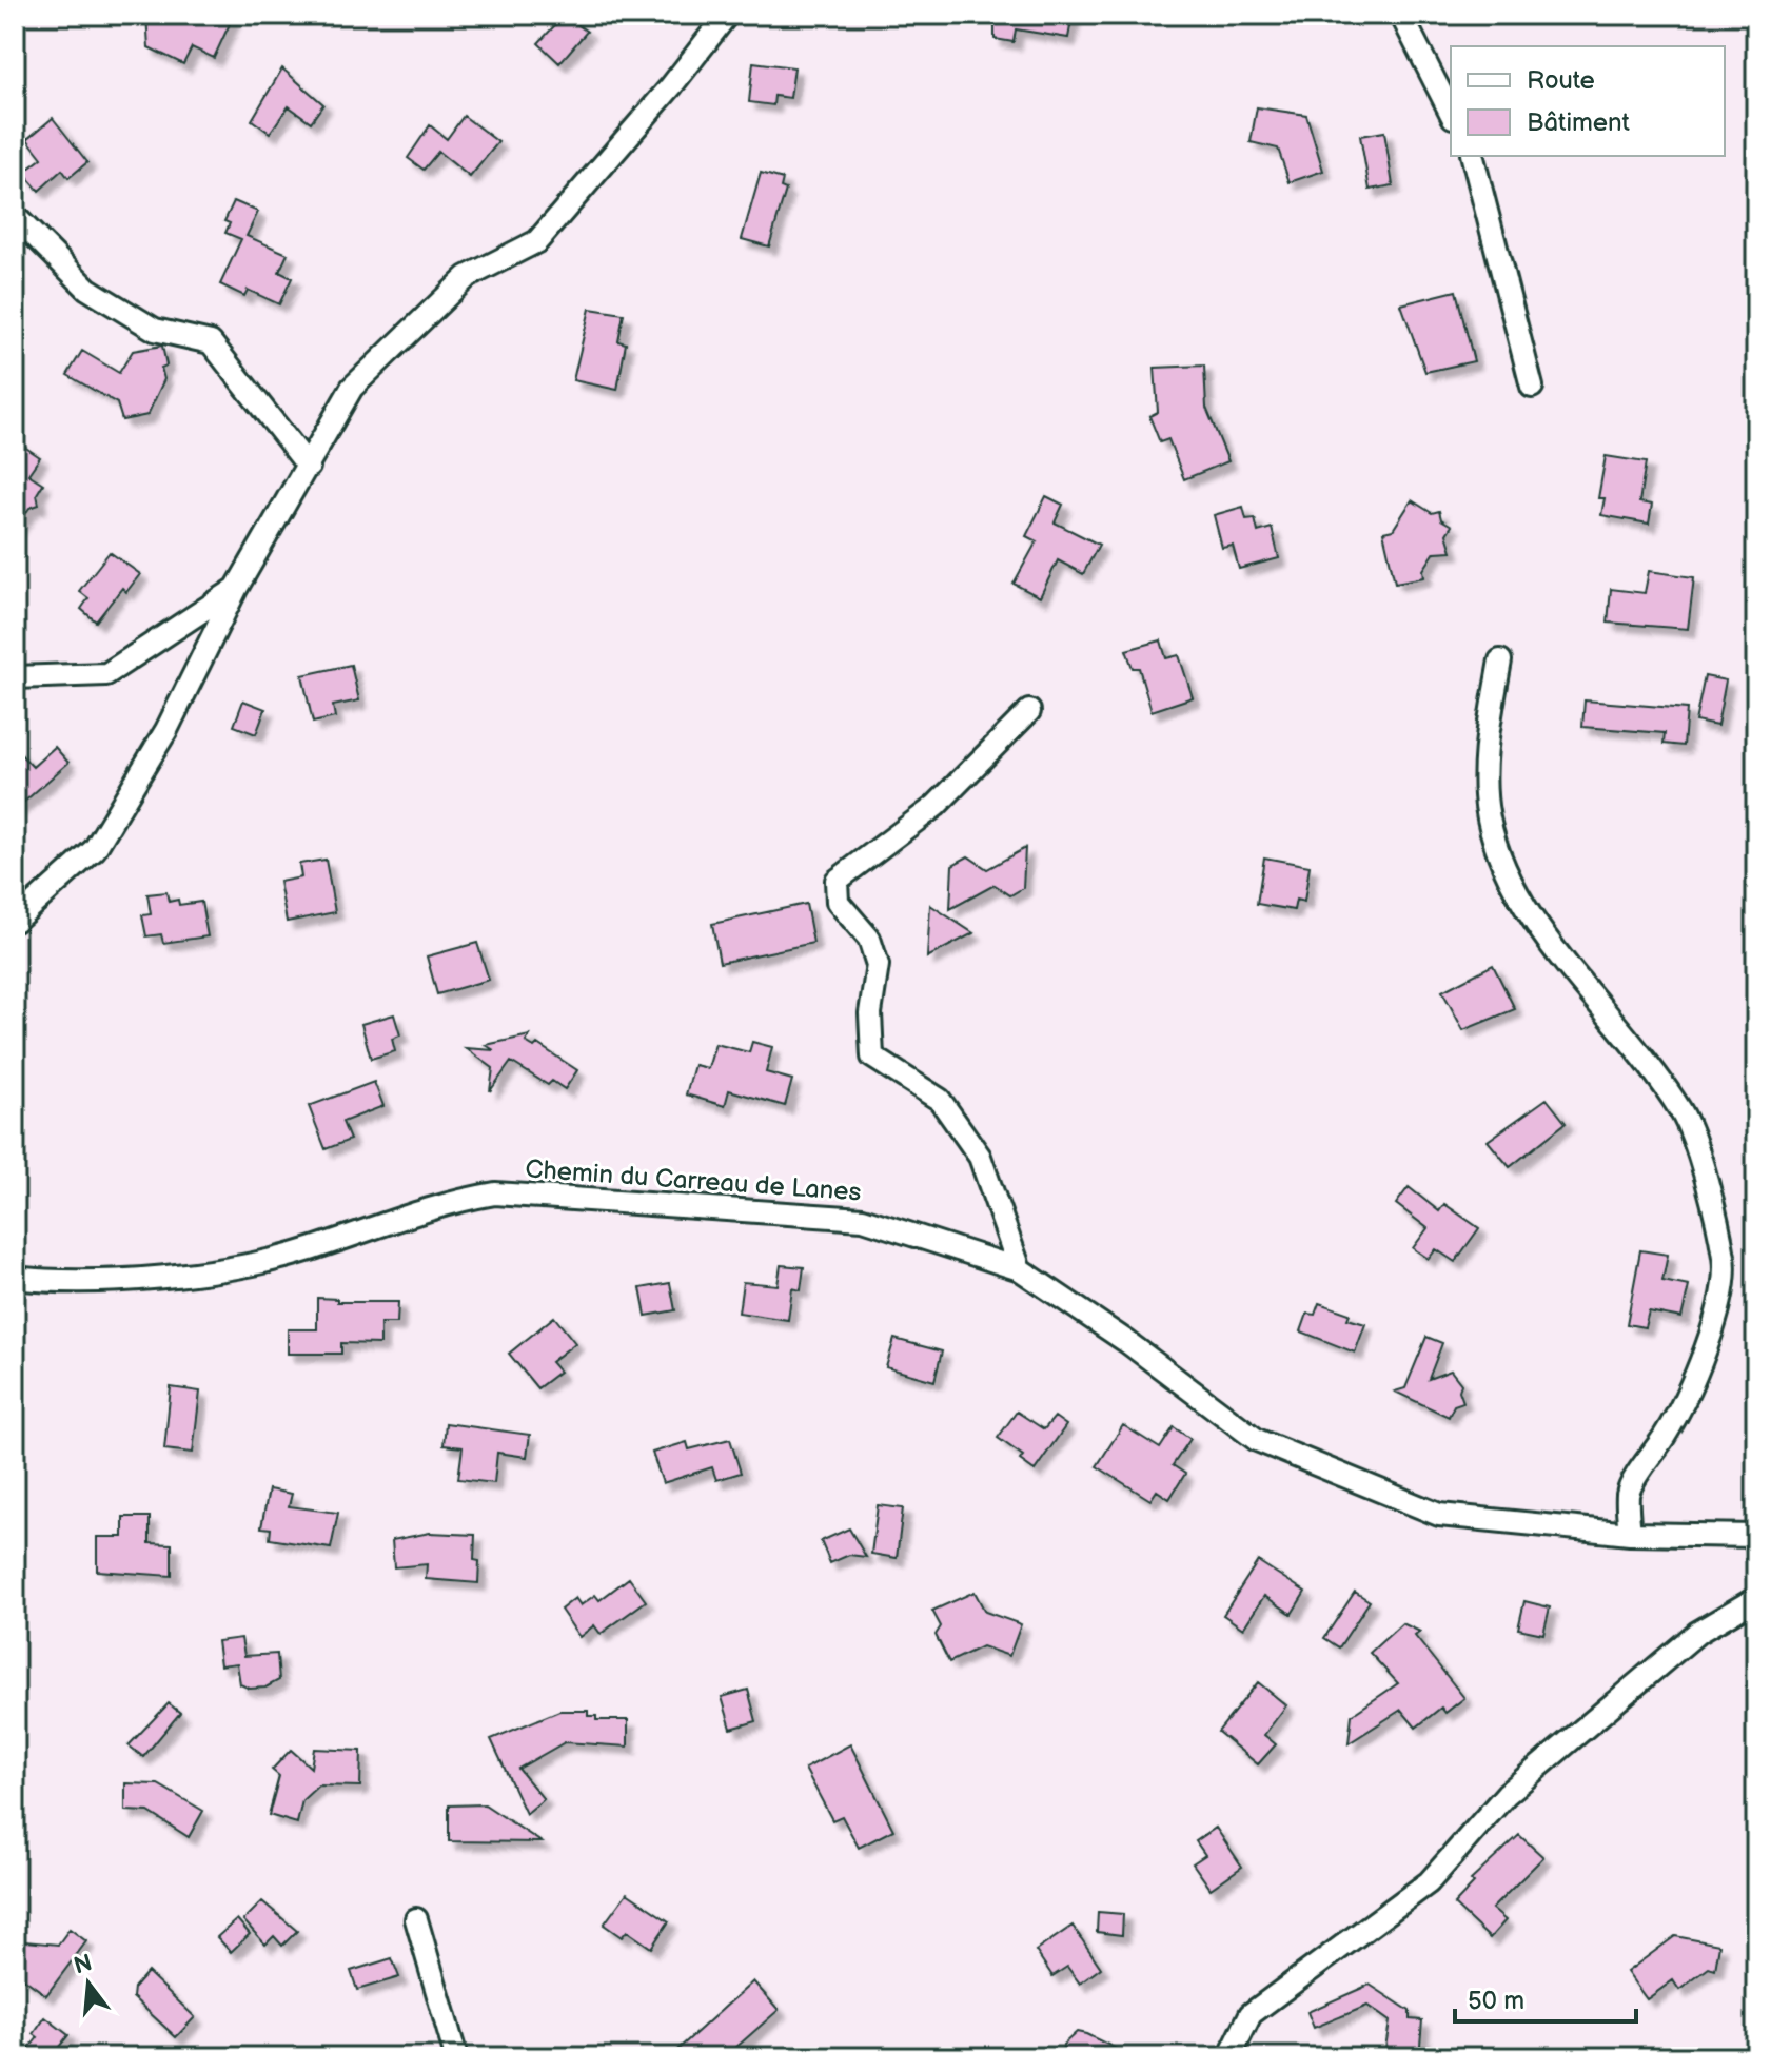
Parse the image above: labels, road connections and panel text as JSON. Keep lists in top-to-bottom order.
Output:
{
  "streets": {
    "street": ["Chemin du Carreau de Lanes"]
  },
  "legend": ["Route", "Bâtiment"],
  "scale_bar": "50 m",
  "north": "top"
}
